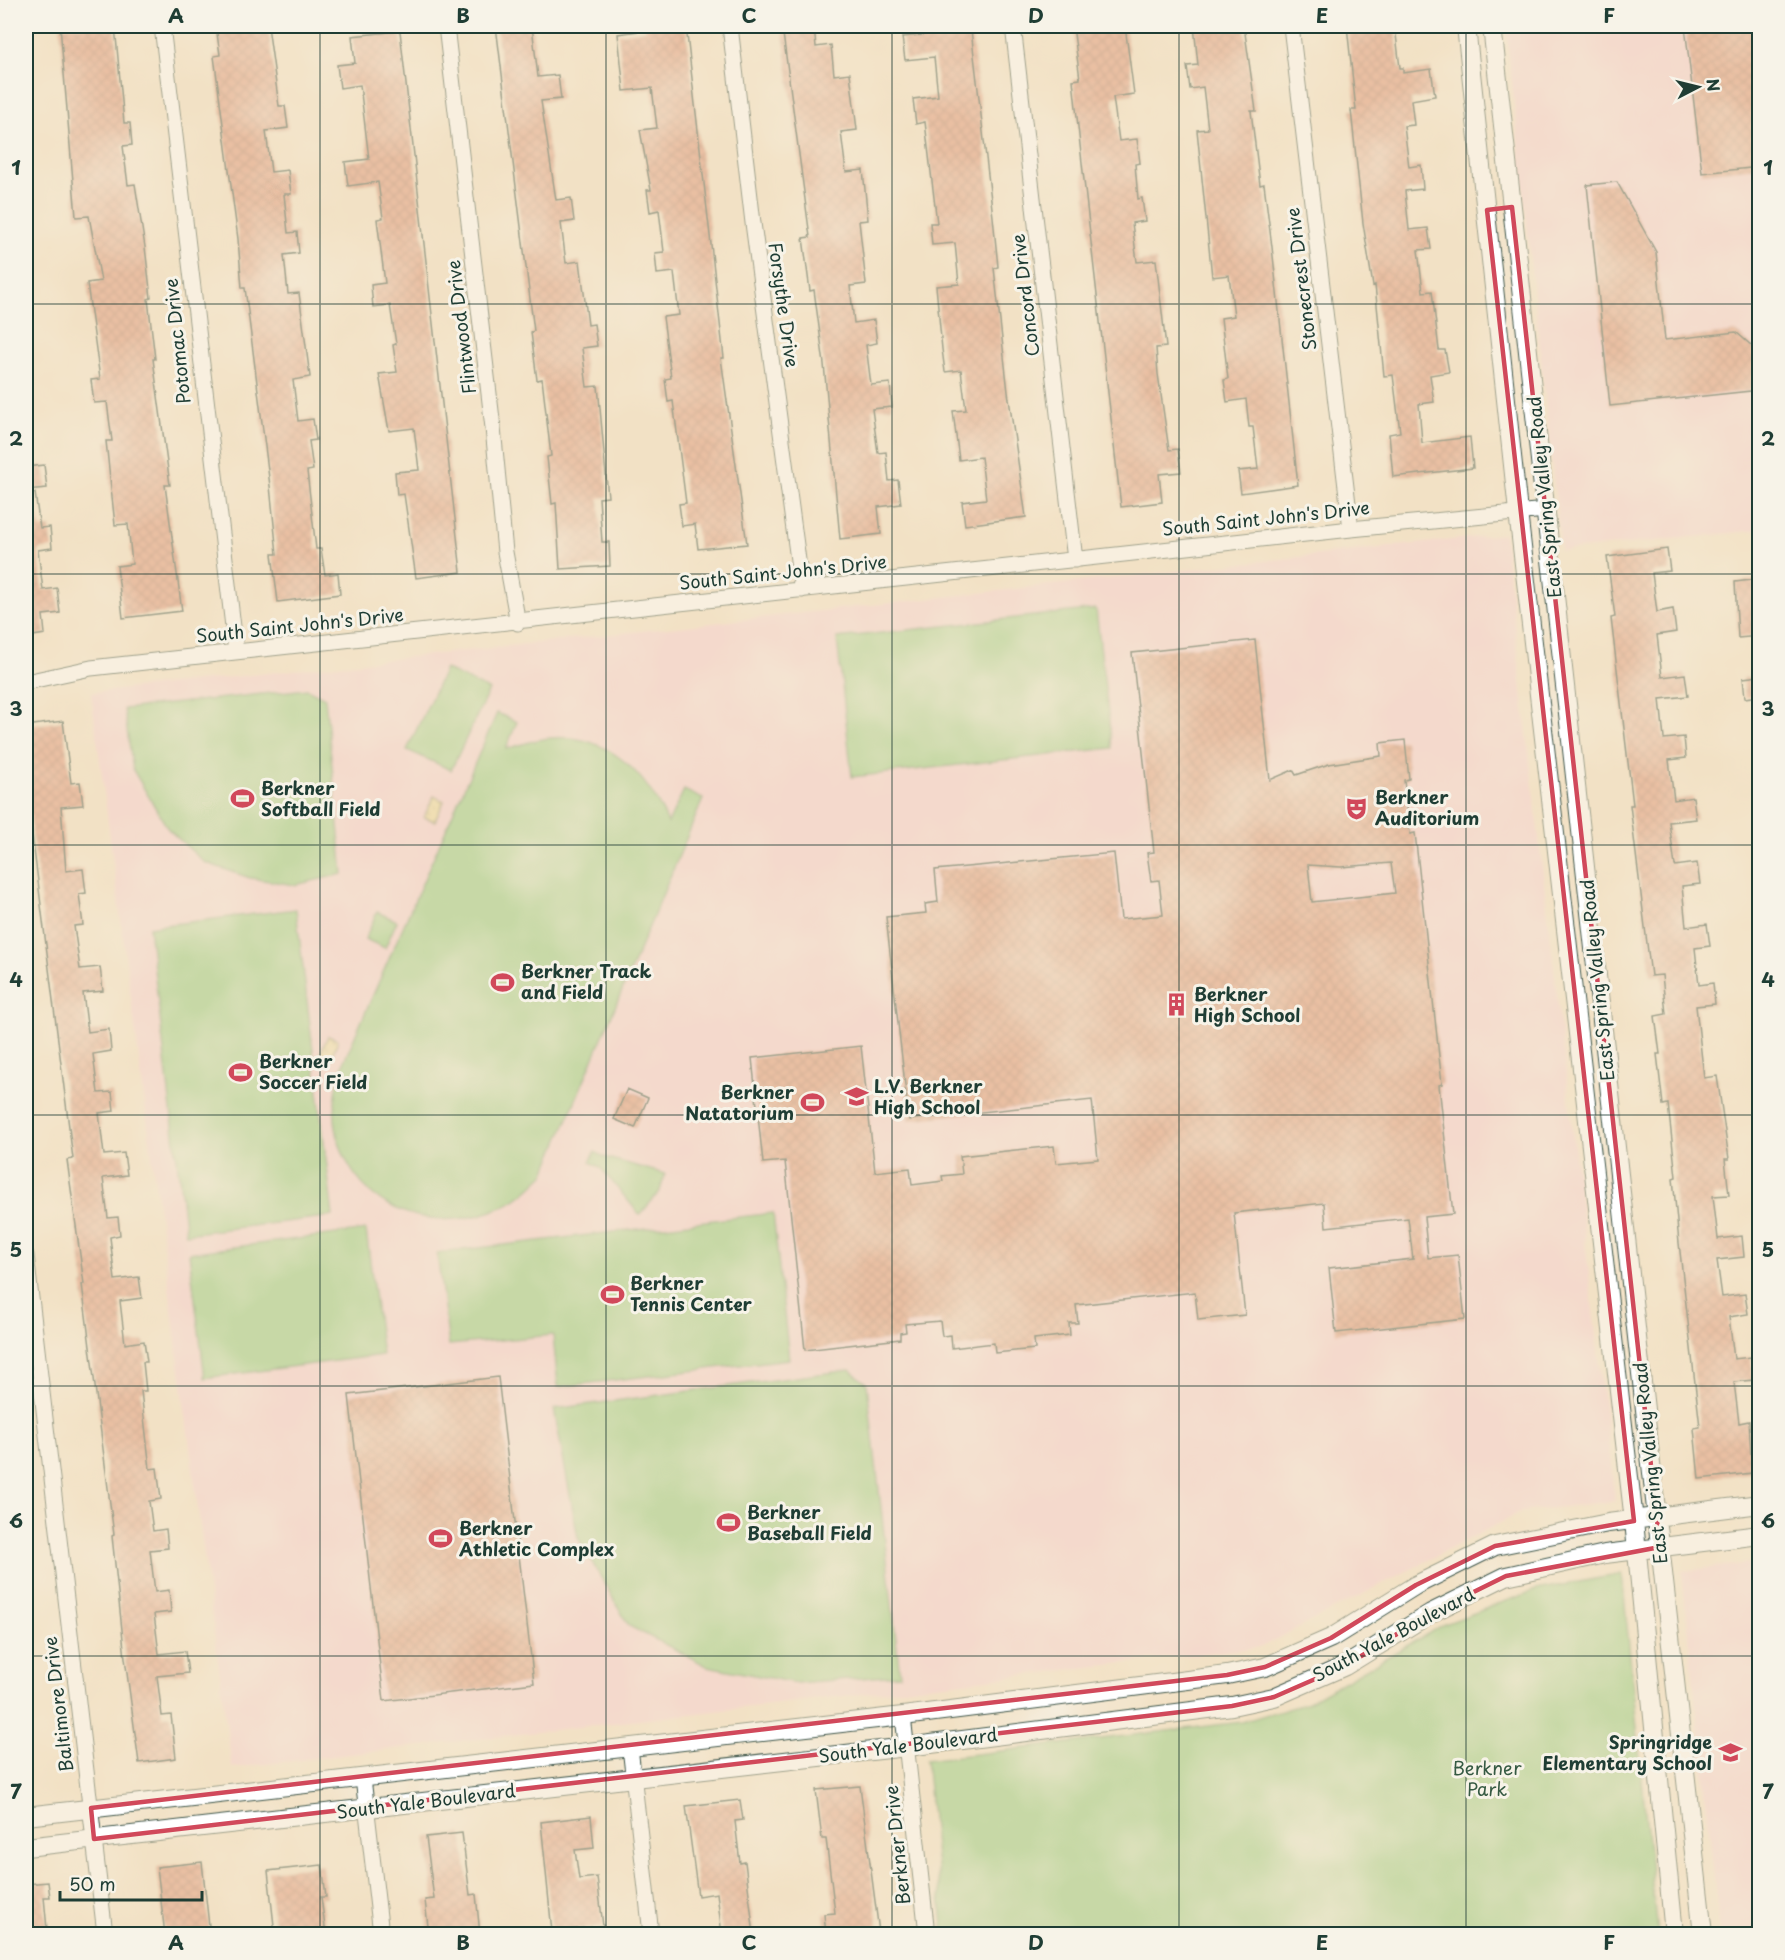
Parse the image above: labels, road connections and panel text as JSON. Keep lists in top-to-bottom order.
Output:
{
  "streets": {
    "street": [
      "Stonecrest Drive",
      "Concord Drive",
      "Forsythe Drive",
      "Flintwood Drive",
      "Potomac Drive",
      "East Spring Valley Road",
      "South Saint John's Drive",
      "South Yale Boulevard",
      "Baltimore Drive",
      "Berkner Drive"
    ]
  },
  "crossings": [
    ["Stonecrest Drive", "South Saint John's Drive"],
    ["Concord Drive", "South Saint John's Drive"],
    ["Forsythe Drive", "South Saint John's Drive"],
    ["Flintwood Drive", "South Saint John's Drive"],
    ["Potomac Drive", "South Saint John's Drive"],
    ["East Spring Valley Road", "South Saint John's Drive"],
    ["East Spring Valley Road", "South Yale Boulevard"],
    ["South Yale Boulevard", "Baltimore Drive"],
    ["South Yale Boulevard", "Berkner Drive"]
  ],
  "parks": ["Berkner Park"],
  "places": {
    "sports": [
      "Berkner Softball Field",
      "Berkner Track and Field",
      "Berkner Soccer Field",
      "Berkner Natatorium",
      "Berkner Tennis Center",
      "Berkner Baseball Field",
      "Berkner Athletic Complex"
    ],
    "theatre": ["Berkner Auditorium"],
    "building": ["Berkner High School"],
    "school or university": ["L.V. Berkner High School", "Springridge Elementary School"]
  },
  "scale_bar": "50 m",
  "north": "right",
  "grid": {
    "columns": [
      "A",
      "B",
      "C",
      "D",
      "E",
      "F"
    ],
    "rows": [
      "1",
      "2",
      "3",
      "4",
      "5",
      "6",
      "7"
    ]
  }
}
